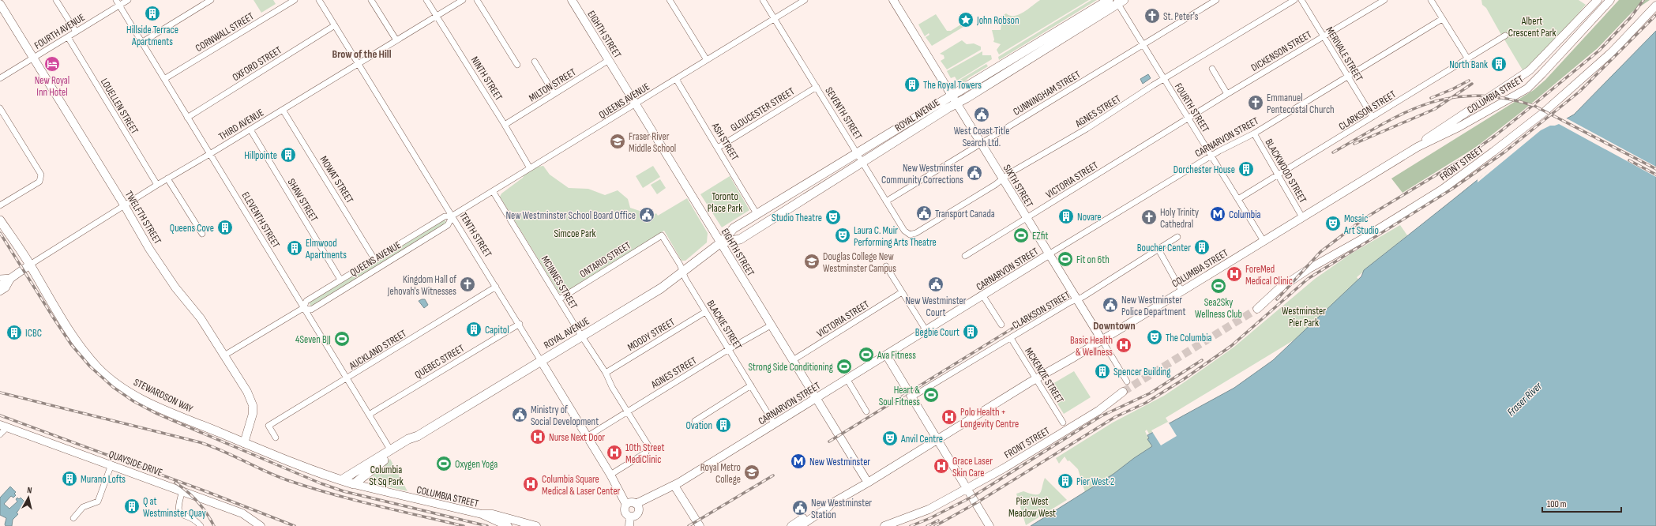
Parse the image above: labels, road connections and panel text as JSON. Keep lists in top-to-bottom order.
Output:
{
  "streets": {
    "main road": ["ROYAL AVENUE", "STEWARDSON WAY"],
    "street": [
      "FOURTH AVENUE",
      "CORNWALL STREET",
      "EIGHTH STREET",
      "DICKENSON STREET",
      "MERIVALE STREET",
      "OXFORD STREET",
      "NINTH STREET",
      "MILTON STREET",
      "CUNNINGHAM STREET",
      "COLUMBIA STREET",
      "QUEENS AVENUE",
      "LOUELLEN STREET",
      "FOURTH STREET",
      "GLOUCESTER STREET",
      "CLARKSON STREET",
      "AGNES STREET",
      "SEVENTH STREET",
      "THIRD AVENUE",
      "CARNARVON STREET",
      "ASH STREET",
      "FRONT STREET",
      "BLACKWOOD STREET",
      "MOWAT STREET",
      "VICTORIA STREET",
      "SIXTH STREET",
      "SHAW STREET",
      "TWELFTH STREET",
      "ELEVENTH STREET",
      "TENTH STREET",
      "ONTARIO STREET",
      "MCINNES STREET",
      "BLACKIE STREET",
      "MOODY STREET",
      "AUCKLAND STREET",
      "QUEBEC STREET",
      "MCKENZIE STREET",
      "QUAYSIDE DRIVE"
    ]
  },
  "crossings": [
    ["FOURTH AVENUE", "LOUELLEN STREET"],
    ["FOURTH AVENUE", "TWELFTH STREET"],
    ["FOURTH AVENUE", "ELEVENTH STREET"],
    ["CORNWALL STREET", "ELEVENTH STREET"],
    ["EIGHTH STREET", "MILTON STREET"],
    ["EIGHTH STREET", "COLUMBIA STREET"],
    ["EIGHTH STREET", "QUEENS AVENUE"],
    ["EIGHTH STREET", "AGNES STREET"],
    ["EIGHTH STREET", "ROYAL AVENUE"],
    ["EIGHTH STREET", "CARNARVON STREET"],
    ["EIGHTH STREET", "VICTORIA STREET"],
    ["DICKENSON STREET", "MERIVALE STREET"],
    ["DICKENSON STREET", "FOURTH STREET"],
    ["DICKENSON STREET", "VICTORIA STREET"],
    ["MERIVALE STREET", "CLARKSON STREET"],
    ["MERIVALE STREET", "CARNARVON STREET"],
    ["OXFORD STREET", "ELEVENTH STREET"],
    ["OXFORD STREET", "TENTH STREET"],
    ["NINTH STREET", "MILTON STREET"],
    ["NINTH STREET", "QUEENS AVENUE"],
    ["NINTH STREET", "THIRD AVENUE"],
    ["CUNNINGHAM STREET", "FOURTH STREET"],
    ["CUNNINGHAM STREET", "SEVENTH STREET"],
    ["CUNNINGHAM STREET", "SIXTH STREET"],
    ["COLUMBIA STREET", "FOURTH STREET"],
    ["COLUMBIA STREET", "ROYAL AVENUE"],
    ["COLUMBIA STREET", "BLACKWOOD STREET"],
    ["COLUMBIA STREET", "SIXTH STREET"],
    ["COLUMBIA STREET", "MCKENZIE STREET"],
    ["COLUMBIA STREET", "STEWARDSON WAY"],
    ["QUEENS AVENUE", "SEVENTH STREET"],
    ["QUEENS AVENUE", "ASH STREET"],
    ["QUEENS AVENUE", "MOWAT STREET"],
    ["QUEENS AVENUE", "SHAW STREET"],
    ["QUEENS AVENUE", "TWELFTH STREET"],
    ["QUEENS AVENUE", "ELEVENTH STREET"],
    ["QUEENS AVENUE", "TENTH STREET"],
    ["QUEENS AVENUE", "MCINNES STREET"],
    ["LOUELLEN STREET", "THIRD AVENUE"],
    ["FOURTH STREET", "CLARKSON STREET"],
    ["FOURTH STREET", "AGNES STREET"],
    ["FOURTH STREET", "ROYAL AVENUE"],
    ["FOURTH STREET", "CARNARVON STREET"],
    ["FOURTH STREET", "VICTORIA STREET"],
    ["GLOUCESTER STREET", "SEVENTH STREET"],
    ["GLOUCESTER STREET", "ASH STREET"],
    ["CLARKSON STREET", "BLACKWOOD STREET"],
    ["CLARKSON STREET", "SIXTH STREET"],
    ["CLARKSON STREET", "MCKENZIE STREET"],
    ["AGNES STREET", "SEVENTH STREET"],
    ["AGNES STREET", "SIXTH STREET"],
    ["AGNES STREET", "TENTH STREET"],
    ["AGNES STREET", "MCINNES STREET"],
    ["AGNES STREET", "BLACKIE STREET"],
    ["SEVENTH STREET", "ROYAL AVENUE"],
    ["ROYAL AVENUE", "ASH STREET"],
    ["ROYAL AVENUE", "SIXTH STREET"],
    ["ROYAL AVENUE", "ELEVENTH STREET"],
    ["ROYAL AVENUE", "TENTH STREET"],
    ["ROYAL AVENUE", "MCINNES STREET"],
    ["ROYAL AVENUE", "BLACKIE STREET"],
    ["ROYAL AVENUE", "STEWARDSON WAY"],
    ["THIRD AVENUE", "MOWAT STREET"],
    ["THIRD AVENUE", "SHAW STREET"],
    ["THIRD AVENUE", "TWELFTH STREET"],
    ["THIRD AVENUE", "ELEVENTH STREET"],
    ["THIRD AVENUE", "TENTH STREET"],
    ["THIRD AVENUE", "STEWARDSON WAY"],
    ["CARNARVON STREET", "BLACKWOOD STREET"],
    ["CARNARVON STREET", "SIXTH STREET"],
    ["CARNARVON STREET", "TENTH STREET"],
    ["CARNARVON STREET", "BLACKIE STREET"],
    ["VICTORIA STREET", "SIXTH STREET"],
    ["TWELFTH STREET", "STEWARDSON WAY"],
    ["ELEVENTH STREET", "AUCKLAND STREET"],
    ["ELEVENTH STREET", "QUEBEC STREET"],
    ["TENTH STREET", "MCINNES STREET"],
    ["TENTH STREET", "AUCKLAND STREET"],
    ["TENTH STREET", "QUEBEC STREET"],
    ["ONTARIO STREET", "MCINNES STREET"],
    ["ONTARIO STREET", "BLACKIE STREET"],
    ["MCINNES STREET", "MOODY STREET"],
    ["BLACKIE STREET", "MOODY STREET"]
  ],
  "districts": ["Brow of the Hill", "Downtown"],
  "water": ["Fraser River"],
  "parks": [
    "Albert Crescent Park",
    "Toronto Place Park",
    "Simcoe Park",
    "Westminster Pier Park",
    "Columbia St Sq Park",
    "Pier West Meadow West"
  ],
  "places": {
    "building": [
      "Hillside Terrace Apartments",
      "North Bank",
      "The Royal Towers",
      "Hillpointe",
      "Dorchester House",
      "Novare",
      "Queens Cove",
      "Boucher Center",
      "Elmwood Apartments",
      "Capitol",
      "Begbie Court",
      "ICBC",
      "Spencer Building",
      "Ovation",
      "Murano Lofts",
      "Pier West 2",
      "Q at Westminster Quay"
    ],
    "church": [
      "St. Peter's",
      "Emmanuel Pentecostal Church",
      "Holy Trinity Cathedral",
      "Kingdom Hall of Jehovah's Witnesses"
    ],
    "place": ["John Robson"],
    "hotel": ["New Royal Inn Hotel"],
    "public building": [
      "West Coast Title Search Ltd.",
      "New Westminster Community Corrections",
      "Transport Canada",
      "New Westminster School Board Office",
      "New Westminster Court",
      "New Westminster Police Department",
      "Ministry of Social Development",
      "New Westminster Station"
    ],
    "school or university": ["Fraser River Middle School", "Douglas College New Westminster Campus", "Royal Metro College"],
    "metro station": ["Columbia", "New Westminster"],
    "theatre": [
      "Studio Theatre",
      "Mosaic Art Studio",
      "Laura C. Muir Performing Arts Theatre",
      "The Columbia",
      "Anvil Centre"
    ],
    "sports": [
      "EZfit",
      "Fit on 6th",
      "Sea2Sky Wellness Club",
      "4Seven BJJ",
      "Ava Fitness",
      "Strong Side Conditioning",
      "Heart & Soul Fitness",
      "Oxygen Yoga"
    ],
    "hospital": [
      "ForeMed Medical Clinic",
      "Basic Health & Wellness",
      "Polo Health + Longevity Centre",
      "Nurse Next Door",
      "10th Street MediClinic",
      "Grace Laser Skin Care",
      "Columbia Square Medical & Laser Center"
    ]
  },
  "scale_bar": "100 m",
  "north": "top"
}
